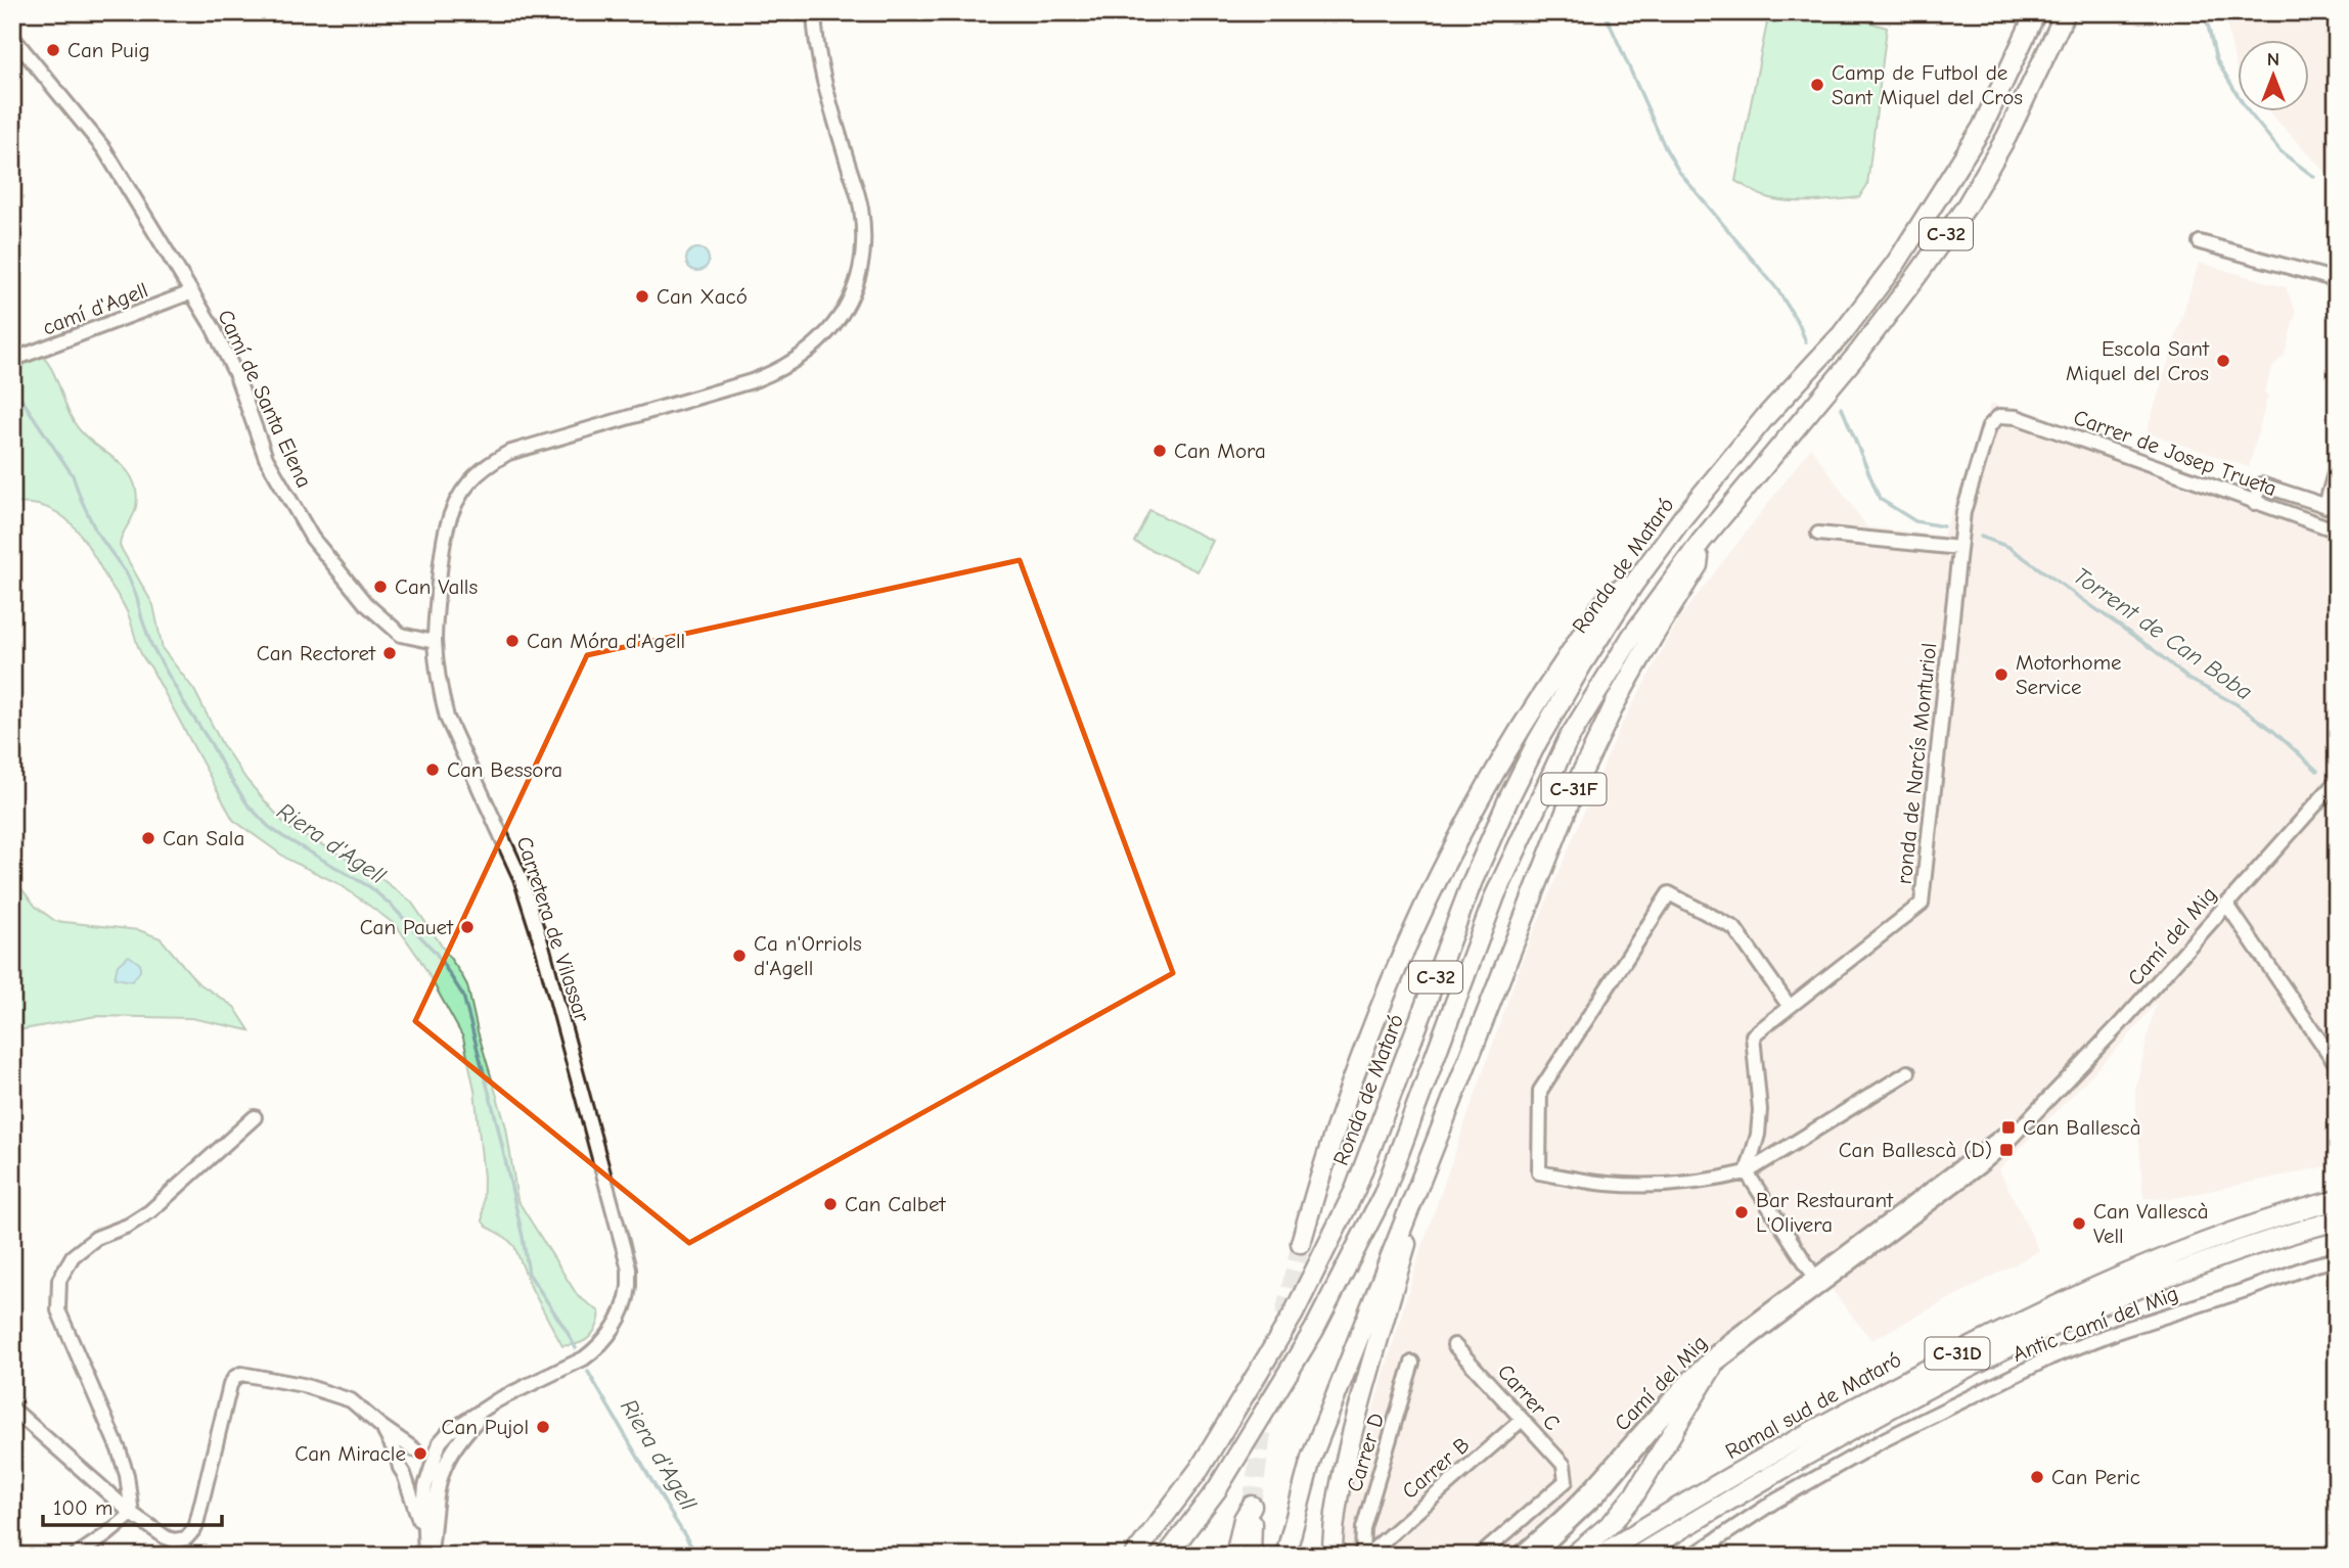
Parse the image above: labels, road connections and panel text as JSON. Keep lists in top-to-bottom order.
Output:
{
  "streets": {
    "highway": [
      "C-32",
      "Ronda de Mataró",
      "C-31F",
      "C-31D",
      "Ramal sud de Mataró"
    ],
    "street": [
      "camí d'Agell",
      "Camí de Santa Elena",
      "Carrer de Josep Trueta",
      "ronda de Narcís Monturiol",
      "Carretera de Vilassar",
      "Camí del Mig",
      "Antic Camí del Mig",
      "Carrer C",
      "Carrer D",
      "Carrer B"
    ]
  },
  "crossings": [
    ["C-32", "C-31F"],
    ["camí d'Agell", "Camí de Santa Elena"],
    ["Camí de Santa Elena", "Carretera de Vilassar"],
    ["Carrer de Josep Trueta", "ronda de Narcís Monturiol"],
    ["Carrer C", "Carrer B"],
    ["Carrer D", "Carrer B"]
  ],
  "water": ["Torrent de Can Boba", "Riera d'Agell"],
  "places": {
    "other": [
      "Can Puig",
      "Camp de Futbol de Sant Miquel del Cros",
      "Can Xacó",
      "Escola Sant Miquel del Cros",
      "Can Mora",
      "Can Valls",
      "Can Móra d'Agell",
      "Can Rectoret",
      "Motorhome Service",
      "Can Bessora",
      "Can Sala",
      "Can Pauet",
      "Ca n'Orriols d'Agell",
      "Can Calbet",
      "Bar Restaurant L'Olivera",
      "Can Vallescà Vell",
      "Can Pujol",
      "Can Miracle",
      "Can Peric"
    ],
    "transit": ["Can Ballescà", "Can Ballescà (D)"]
  },
  "scale_bar": "100 m",
  "north": "top"
}
